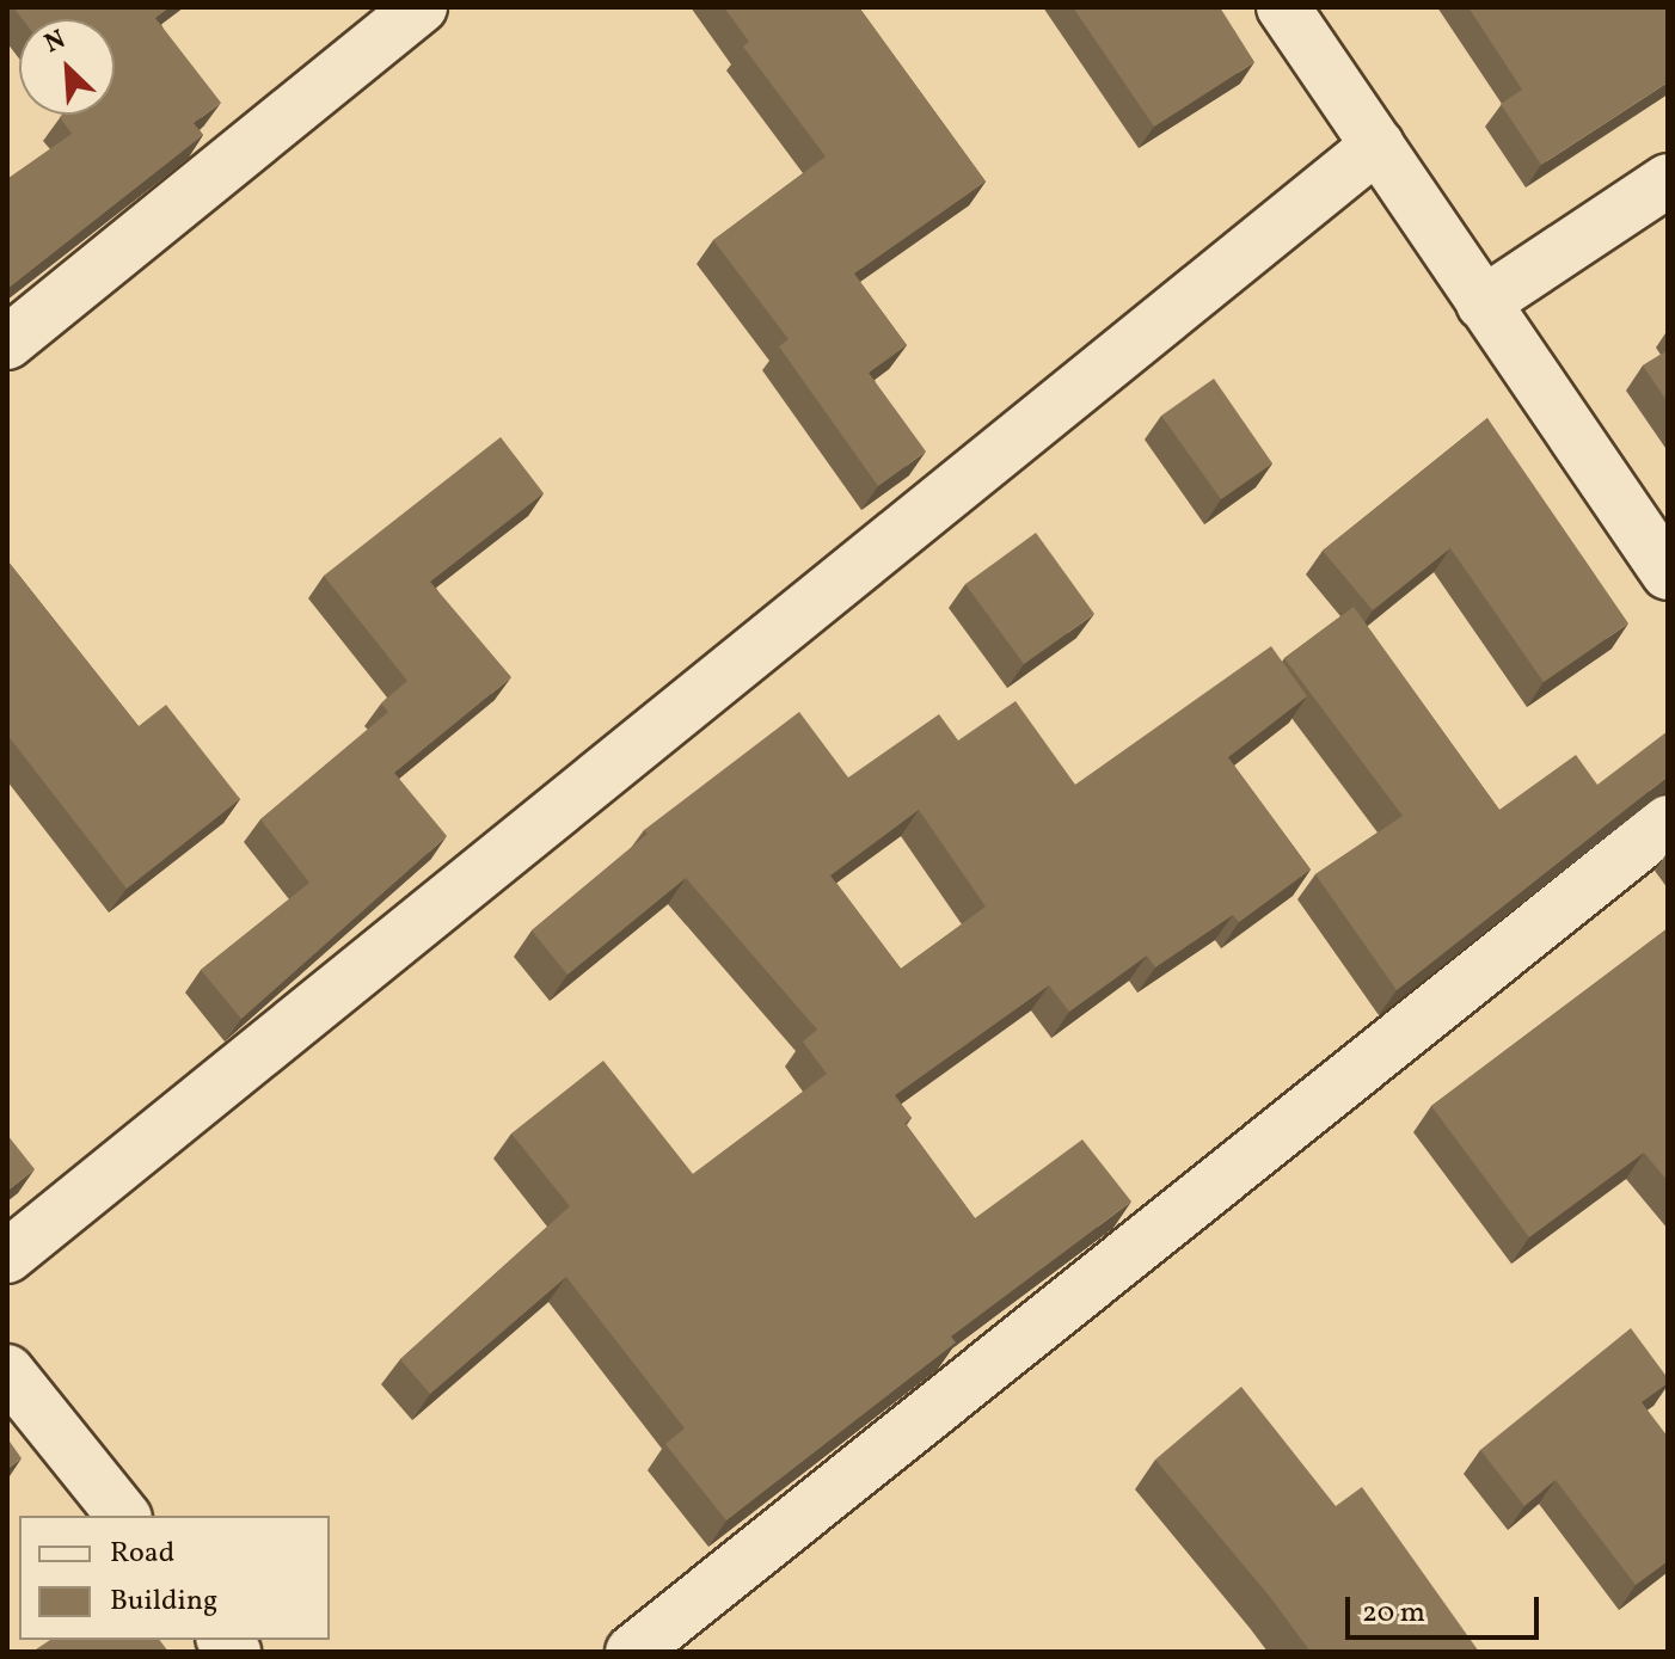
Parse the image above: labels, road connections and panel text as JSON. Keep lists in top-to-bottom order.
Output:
{
  "legend": ["Road", "Building"],
  "scale_bar": "20 m",
  "north": "top left"
}
